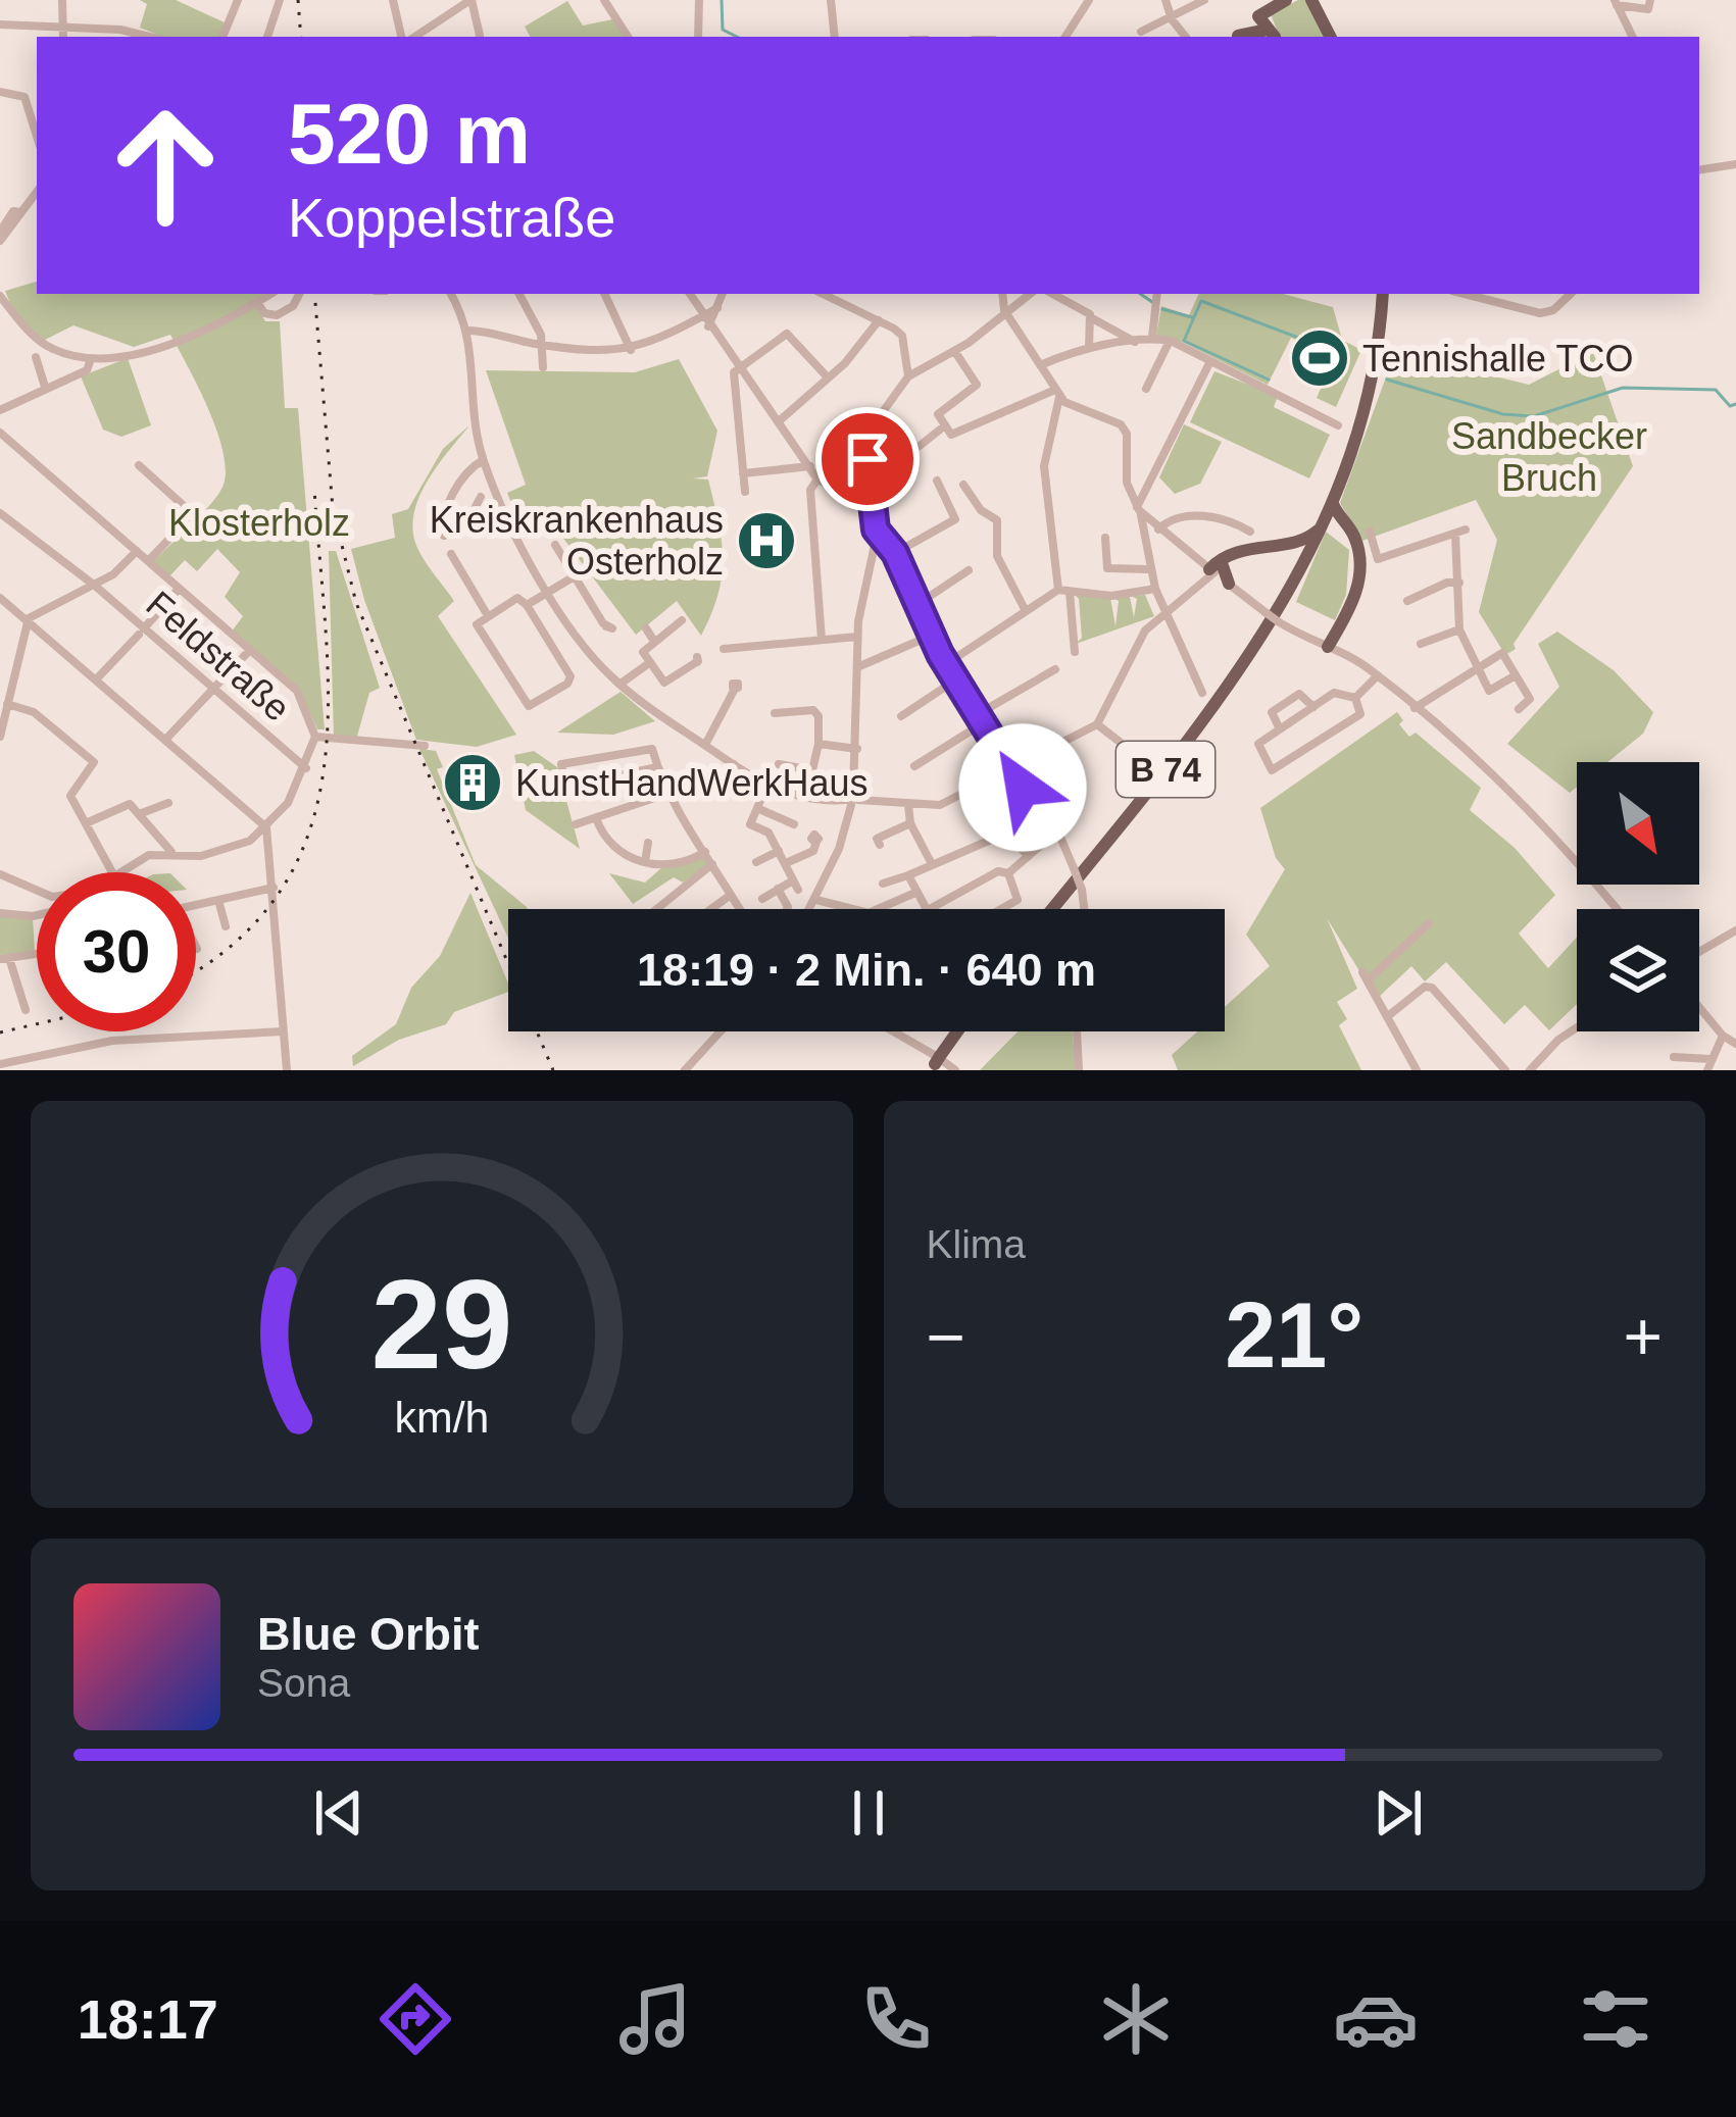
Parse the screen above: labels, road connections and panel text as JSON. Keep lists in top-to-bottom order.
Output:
{
  "streets": {
    "main road": ["B 74"],
    "street": ["Feldstraße"]
  },
  "parks": ["Sandbecker Bruch", "Klosterholz"],
  "places": {
    "sports": ["Tennishalle TCO"],
    "hospital": ["Kreiskrankenhaus Osterholz"],
    "building": ["KunstHandWerkHaus"]
  },
  "north": "bottom right",
  "page": {
    "turn": ["520 m", "Koppelstraße"],
    "limit": "30",
    "trip": "18:19 · 2 Min. · 640 m",
    "tile": "Klima",
    "heat": ["−", "21°", "+"],
    "song": ["Blue Orbit", "Sona"],
    "tabs": "18:17",
    "gauge": ["29", "km/h"]
  }
}
